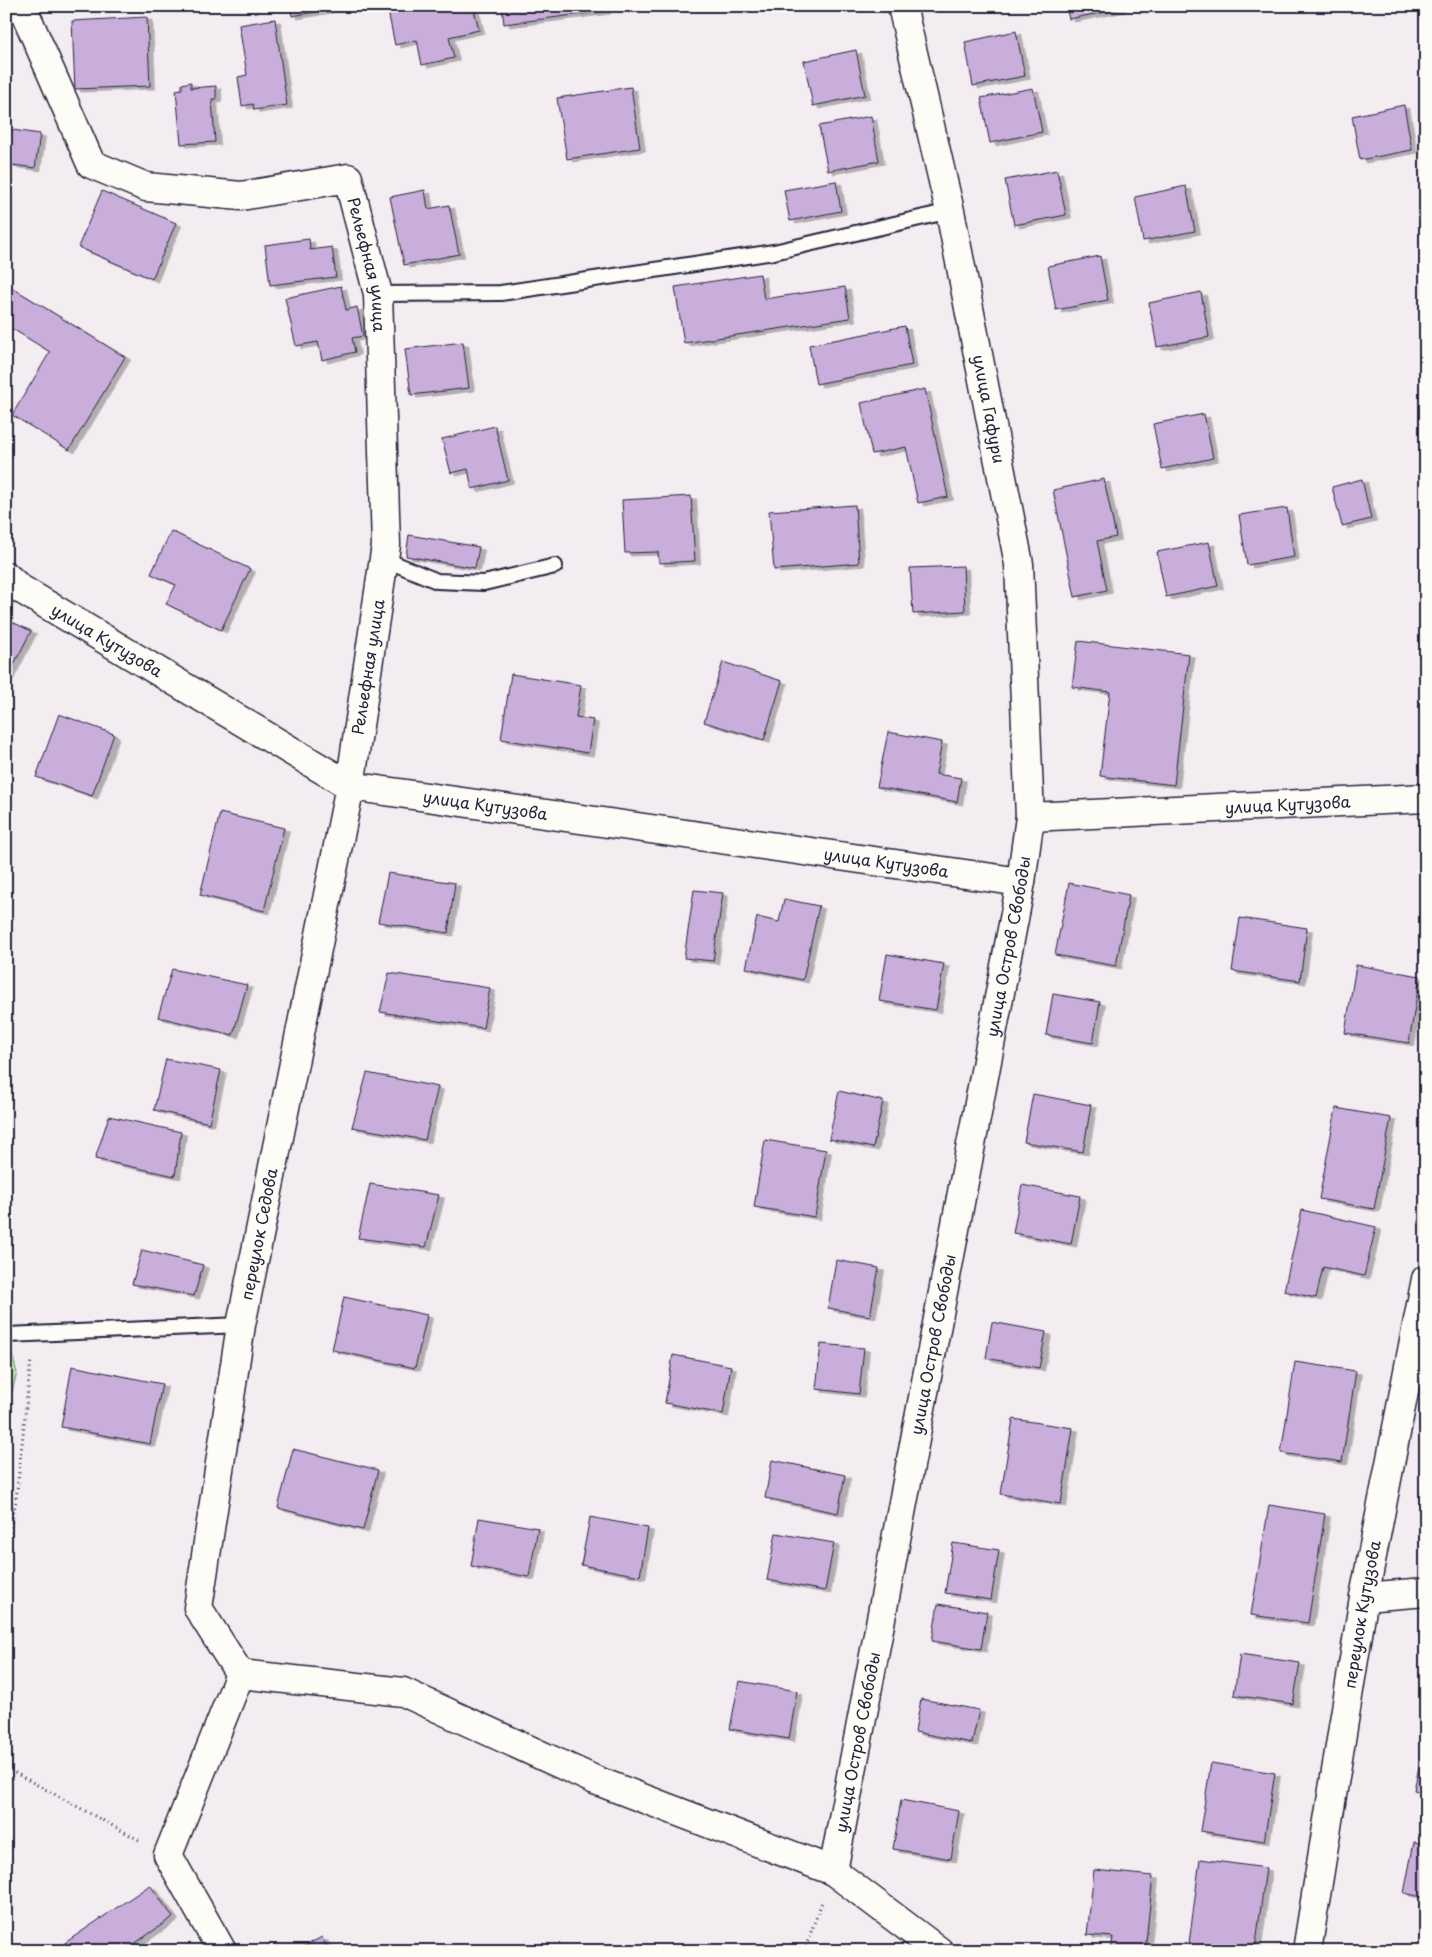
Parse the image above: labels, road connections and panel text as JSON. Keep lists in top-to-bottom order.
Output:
{
  "streets": {
    "street": [
      "Рельефная улица",
      "улица Гафури",
      "улица Кутузова",
      "улица Остров Свободы",
      "переулок Седова",
      "переулок Кутузова"
    ]
  },
  "crossings": [
    ["Рельефная улица", "улица Кутузова"],
    ["Рельефная улица", "переулок Седова"],
    ["улица Гафури", "улица Кутузова"],
    ["улица Гафури", "улица Остров Свободы"],
    ["улица Кутузова", "улица Остров Свободы"],
    ["улица Кутузова", "переулок Седова"]
  ]
}
